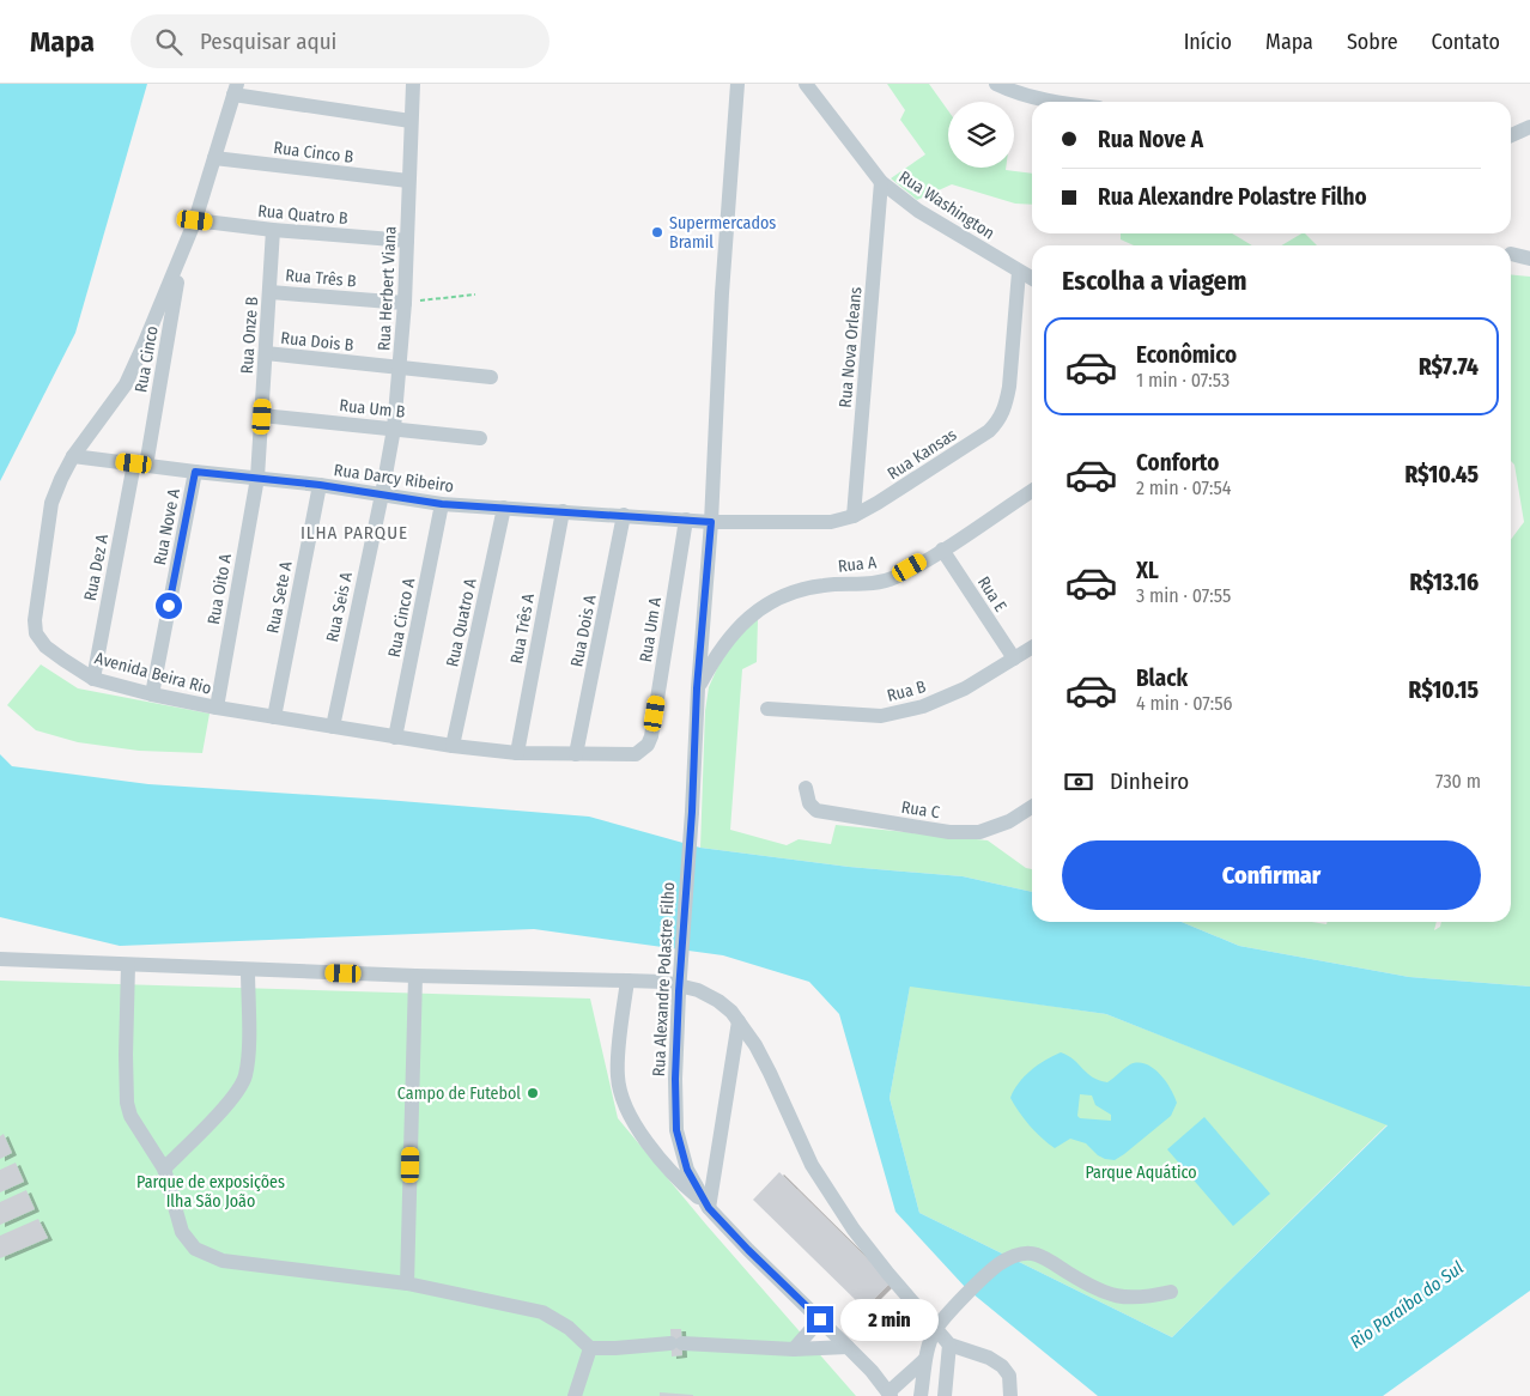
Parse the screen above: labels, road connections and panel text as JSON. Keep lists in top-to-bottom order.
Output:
{
  "streets": {
    "street": [
      "Rua Cinco B",
      "Rua Washington",
      "Rua Quatro B",
      "Rua Três B",
      "Rua Herbert Viana",
      "Rua Onze B",
      "Rua Dois B",
      "Rua Nova Orleans",
      "Rua Cinco",
      "Rua Um B",
      "Rua Kansas",
      "Rua Darcy Ribeiro",
      "Rua Nove A",
      "Rua A",
      "Rua Dez A",
      "Rua Oito A",
      "Rua E",
      "Rua Sete A",
      "Rua Seis A",
      "Rua Cinco A",
      "Rua Quatro A",
      "Rua Três A",
      "Rua Um A",
      "Rua Dois A",
      "Avenida Beira Rio",
      "Rua B",
      "Rua C",
      "Rua Alexandre Polastre Filho"
    ]
  },
  "crossings": [
    ["Rua Cinco B", "Rua Herbert Viana"],
    ["Rua Cinco B", "Avenida Beira Rio"],
    ["Rua Washington", "Rua Nova Orleans"],
    ["Rua Washington", "Rua Kansas"],
    ["Rua Quatro B", "Rua Herbert Viana"],
    ["Rua Quatro B", "Rua Onze B"],
    ["Rua Quatro B", "Avenida Beira Rio"],
    ["Rua Três B", "Rua Herbert Viana"],
    ["Rua Três B", "Rua Onze B"],
    ["Rua Herbert Viana", "Rua Dois B"],
    ["Rua Herbert Viana", "Rua Um B"],
    ["Rua Herbert Viana", "Rua Darcy Ribeiro"],
    ["Rua Herbert Viana", "Rua Seis A"],
    ["Rua Onze B", "Rua Dois B"],
    ["Rua Onze B", "Rua Um B"],
    ["Rua Onze B", "Rua Darcy Ribeiro"],
    ["Rua Onze B", "Rua Oito A"],
    ["Rua Nova Orleans", "Rua Kansas"],
    ["Rua Cinco", "Rua Darcy Ribeiro"],
    ["Rua Cinco", "Rua Dez A"],
    ["Rua Cinco", "Avenida Beira Rio"],
    ["Rua Kansas", "Rua Darcy Ribeiro"],
    ["Rua Kansas", "Rua Alexandre Polastre Filho"],
    ["Rua Darcy Ribeiro", "Rua Nove A"],
    ["Rua Darcy Ribeiro", "Rua Dez A"],
    ["Rua Darcy Ribeiro", "Rua Oito A"],
    ["Rua Darcy Ribeiro", "Rua Sete A"],
    ["Rua Darcy Ribeiro", "Rua Seis A"],
    ["Rua Darcy Ribeiro", "Rua Cinco A"],
    ["Rua Darcy Ribeiro", "Rua Quatro A"],
    ["Rua Darcy Ribeiro", "Rua Três A"],
    ["Rua Darcy Ribeiro", "Rua Um A"],
    ["Rua Darcy Ribeiro", "Rua Dois A"],
    ["Rua Darcy Ribeiro", "Avenida Beira Rio"],
    ["Rua Darcy Ribeiro", "Rua Alexandre Polastre Filho"],
    ["Rua Nove A", "Avenida Beira Rio"],
    ["Rua A", "Rua E"],
    ["Rua A", "Rua Alexandre Polastre Filho"],
    ["Rua Dez A", "Avenida Beira Rio"],
    ["Rua Oito A", "Avenida Beira Rio"],
    ["Rua E", "Rua B"],
    ["Rua Sete A", "Avenida Beira Rio"],
    ["Rua Seis A", "Avenida Beira Rio"],
    ["Rua Cinco A", "Avenida Beira Rio"],
    ["Rua Quatro A", "Avenida Beira Rio"],
    ["Rua Três A", "Avenida Beira Rio"],
    ["Rua Um A", "Avenida Beira Rio"],
    ["Rua Dois A", "Avenida Beira Rio"]
  ],
  "districts": ["ILHA PARQUE"],
  "water": ["Rio Paraíba do Sul"],
  "parks": ["Parque Aquático", "Parque de exposições Ilha São João"],
  "places": ["Supermercados Bramil", "Campo de Futebol"],
  "page": {
    "header": "Mapa",
    "search": "Pesquisar aqui",
    "nav": [
      "Início",
      "Mapa",
      "Sobre",
      "Contato"
    ],
    "banner": ["Rua Nove A", "Rua Alexandre Polastre Filho"],
    "heading": "Escolha a viagem",
    "list": [
      {
        "name": "Econômico",
        "note": "1 min · 07:53",
        "value": "R$7.74"
      },
      {
        "name": "Conforto",
        "note": "2 min · 07:54",
        "value": "R$10.45"
      },
      {
        "name": "XL",
        "note": "3 min · 07:55",
        "value": "R$13.16"
      },
      {
        "name": "Black",
        "note": "4 min · 07:56",
        "value": "R$10.15"
      }
    ],
    "pay": ["Dinheiro", "730 m"],
    "buttons": "Confirmar",
    "bubble": "2 min"
  }
}
